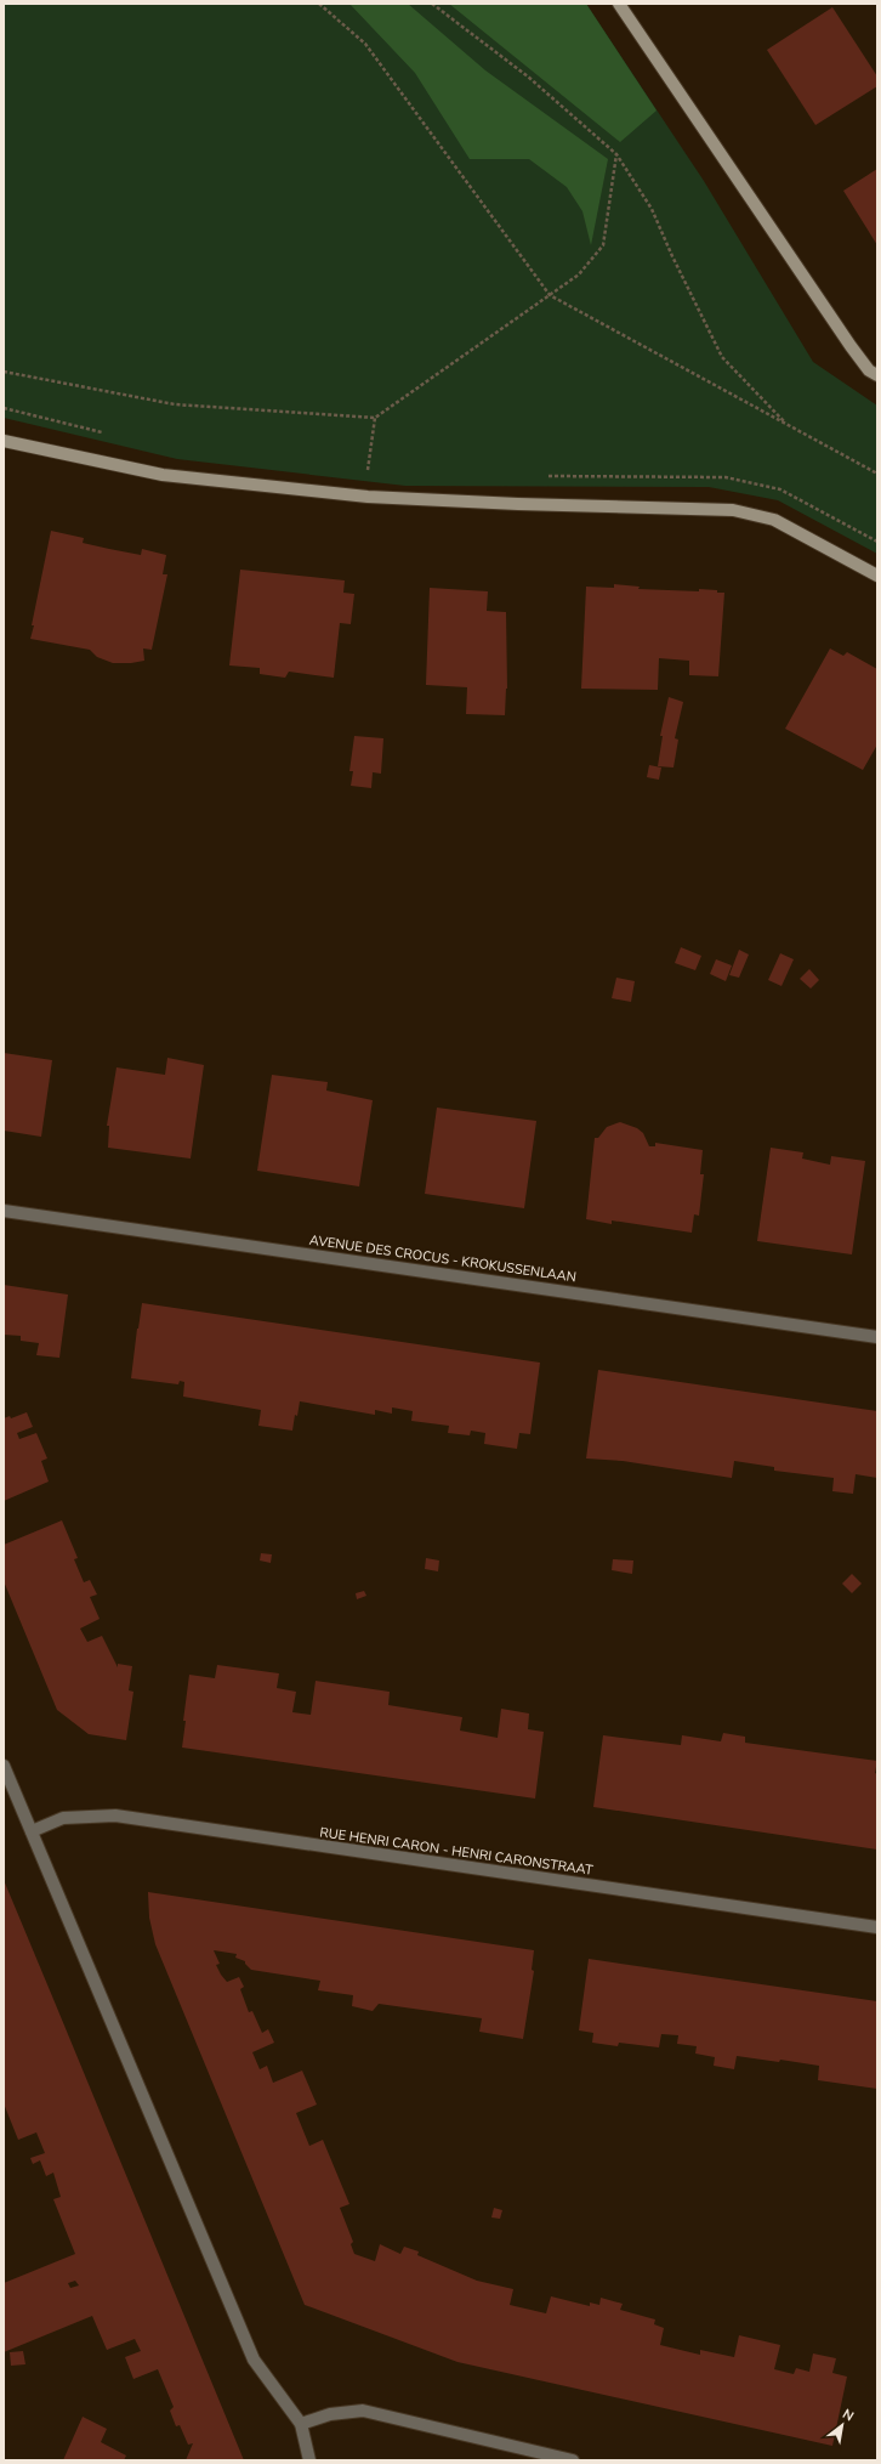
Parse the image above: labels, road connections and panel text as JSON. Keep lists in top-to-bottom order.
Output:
{
  "streets": {
    "street": ["AVENUE DES CROCUS - KROKUSSENLAAN", "RUE HENRI CARON - HENRI CARONSTRAAT"]
  },
  "north": "top right"
}
